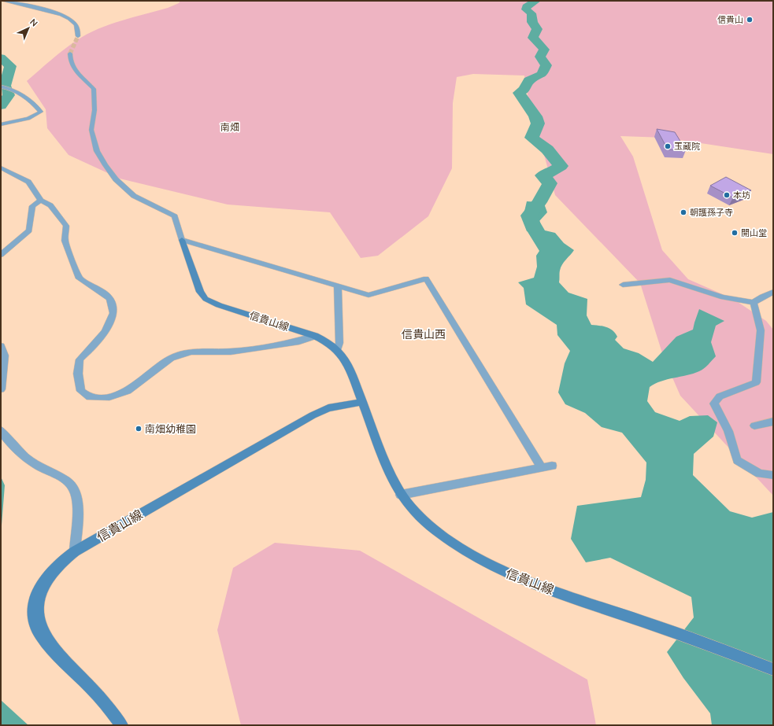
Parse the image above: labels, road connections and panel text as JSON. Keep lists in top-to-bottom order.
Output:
{
  "streets": {
    "main road": ["信貴山線"]
  },
  "districts": ["南畑", "信貴山西"],
  "places": [
    "信貴山",
    "玉蔵院",
    "本坊",
    "朝護孫子寺",
    "開山堂",
    "南畑幼稚園"
  ],
  "north": "top right"
}
